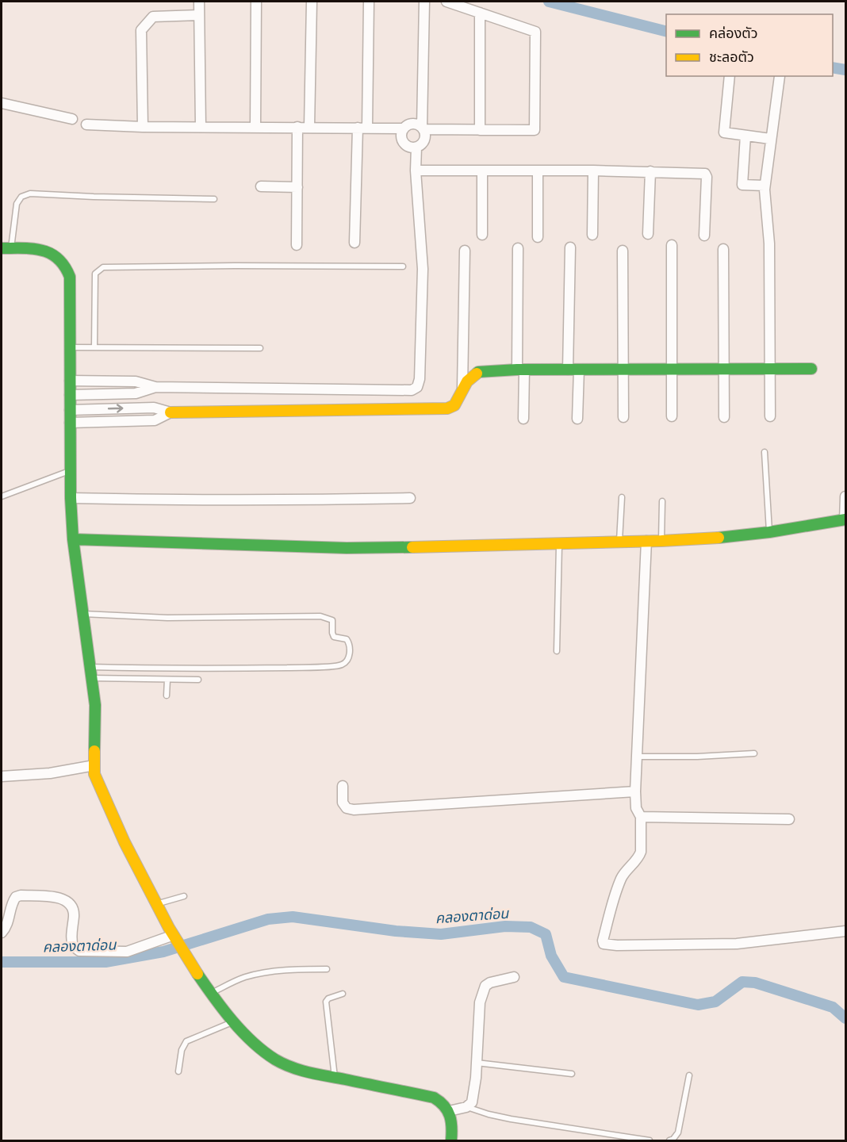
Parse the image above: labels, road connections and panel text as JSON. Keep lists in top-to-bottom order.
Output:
{
  "water": ["คลองตาด่อน"],
  "legend": ["คล่องตัว", "ชะลอตัว"]
}
